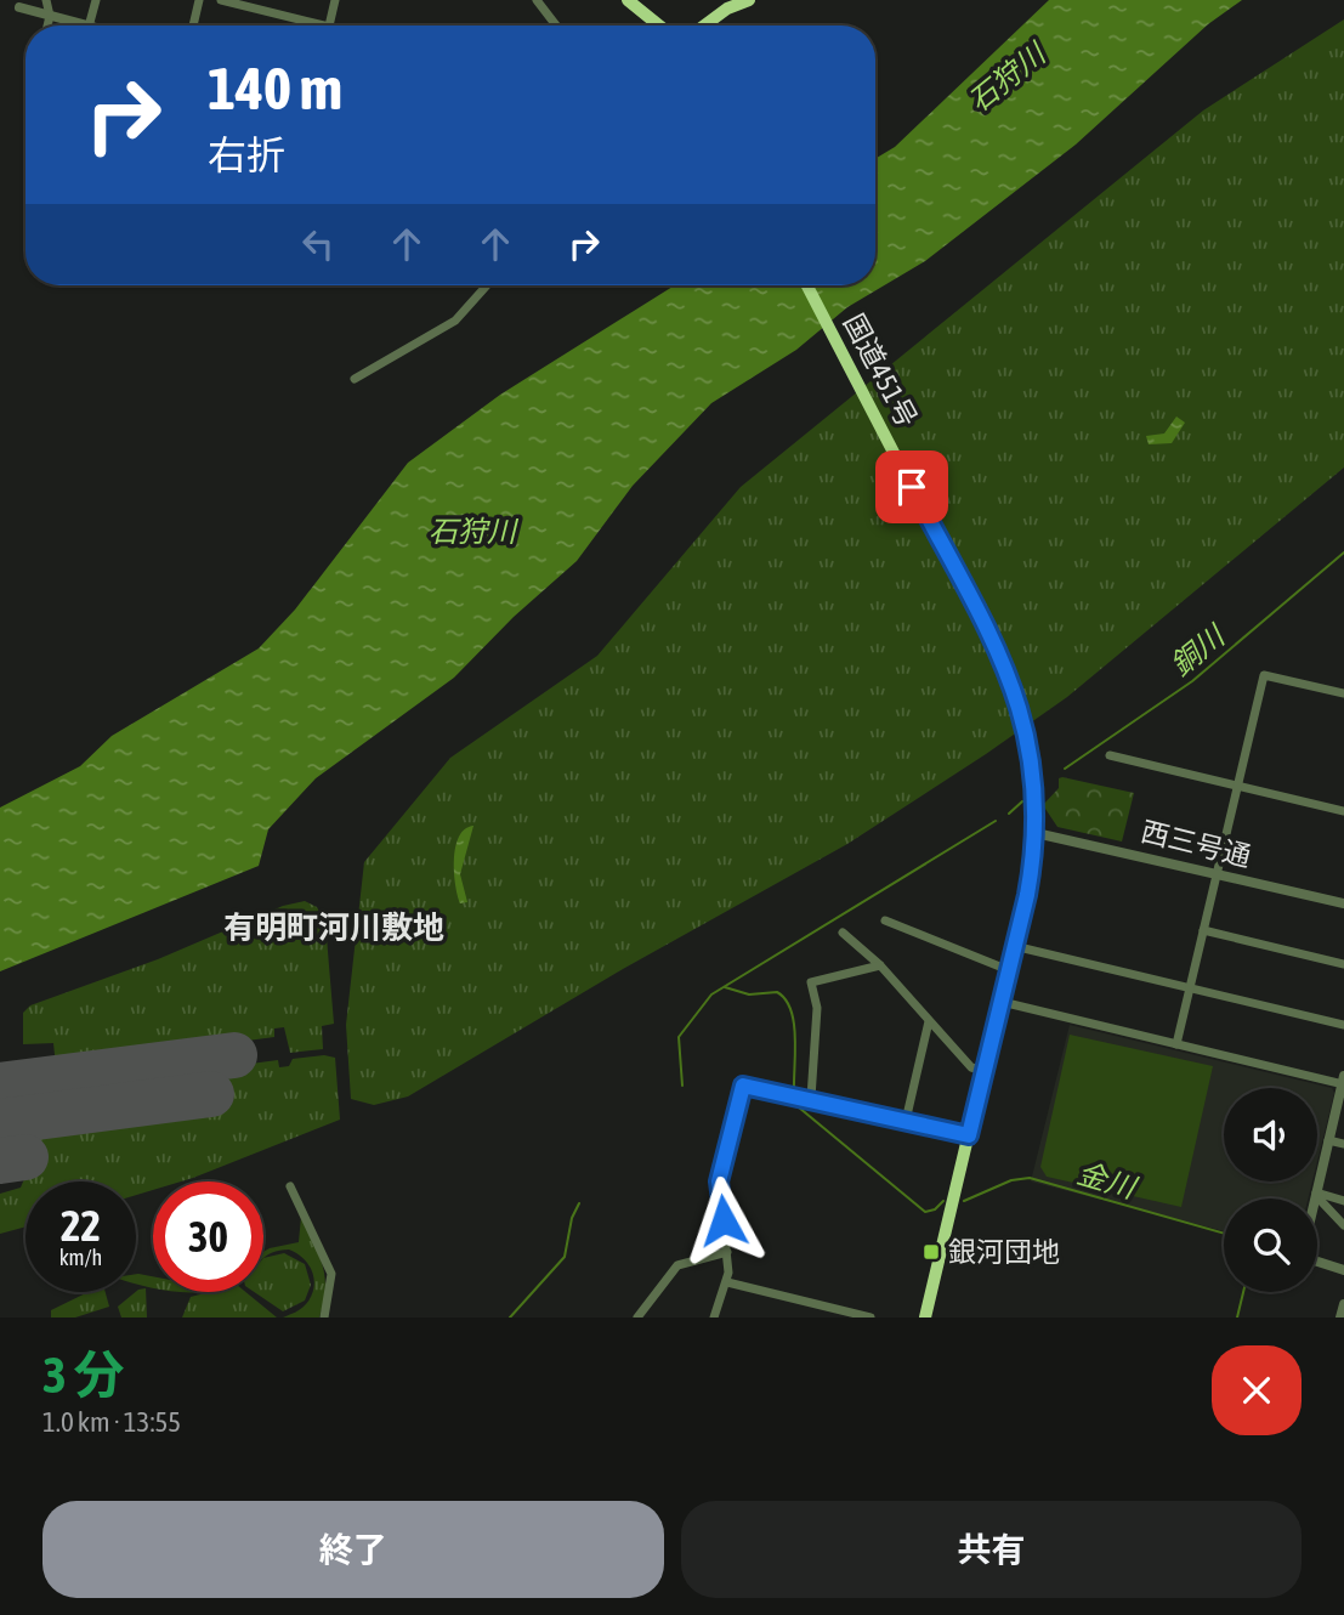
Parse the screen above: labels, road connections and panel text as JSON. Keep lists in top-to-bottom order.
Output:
{
  "streets": {
    "highway": ["国道451号"],
    "street": ["西三号通"]
  },
  "crossings": [
    ["国道451号", "西三号通"]
  ],
  "districts": ["有明町河川敷地"],
  "water": ["石狩川", "銅川", "金川"],
  "places": {
    "transit": ["銀河団地"]
  },
  "page": {
    "turn": ["140 m", "右折"],
    "speed": "22 km/h",
    "limit": "30",
    "heading": ["3 分", "1.0 km · 13:55"],
    "buttons": ["終了", "共有"]
  }
}
